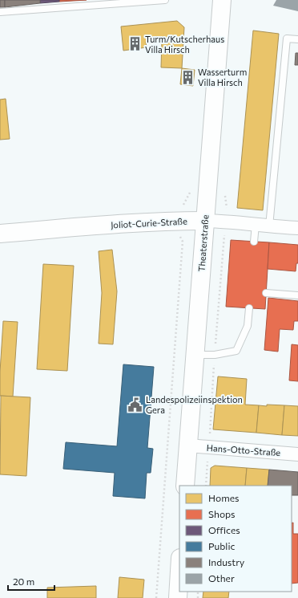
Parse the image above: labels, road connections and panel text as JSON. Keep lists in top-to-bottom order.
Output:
{
  "streets": {
    "main road": ["Joliot-Curie-Straße", "Theaterstraße"],
    "street": ["Hans-Otto-Straße"]
  },
  "crossings": [
    ["Joliot-Curie-Straße", "Theaterstraße"],
    ["Theaterstraße", "Hans-Otto-Straße"]
  ],
  "places": {
    "building": ["Turm/Kutscherhaus Villa Hirsch", "Wasserturm Villa Hirsch"],
    "public building": ["Landespolizeiinspektion Gera"]
  },
  "legend": [
    "Homes",
    "Shops",
    "Offices",
    "Public",
    "Industry",
    "Other"
  ],
  "scale_bar": "20 m"
}
